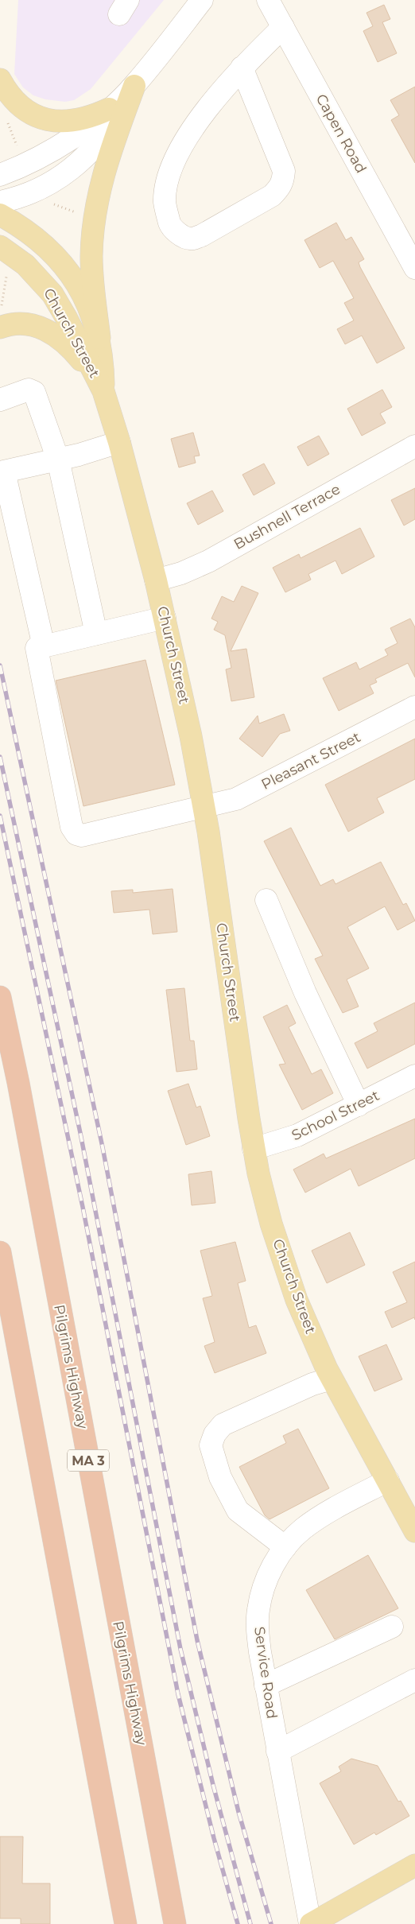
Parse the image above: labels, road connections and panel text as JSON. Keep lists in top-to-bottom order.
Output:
{
  "streets": {
    "highway": ["Pilgrims Highway", "MA 3"],
    "main road": ["Church Street"],
    "street": [
      "Capen Road",
      "Bushnell Terrace",
      "Pleasant Street",
      "School Street",
      "Service Road"
    ]
  },
  "crossings": [
    ["Church Street", "Bushnell Terrace"],
    ["Church Street", "Pleasant Street"],
    ["Church Street", "School Street"],
    ["Church Street", "Service Road"]
  ]
}
